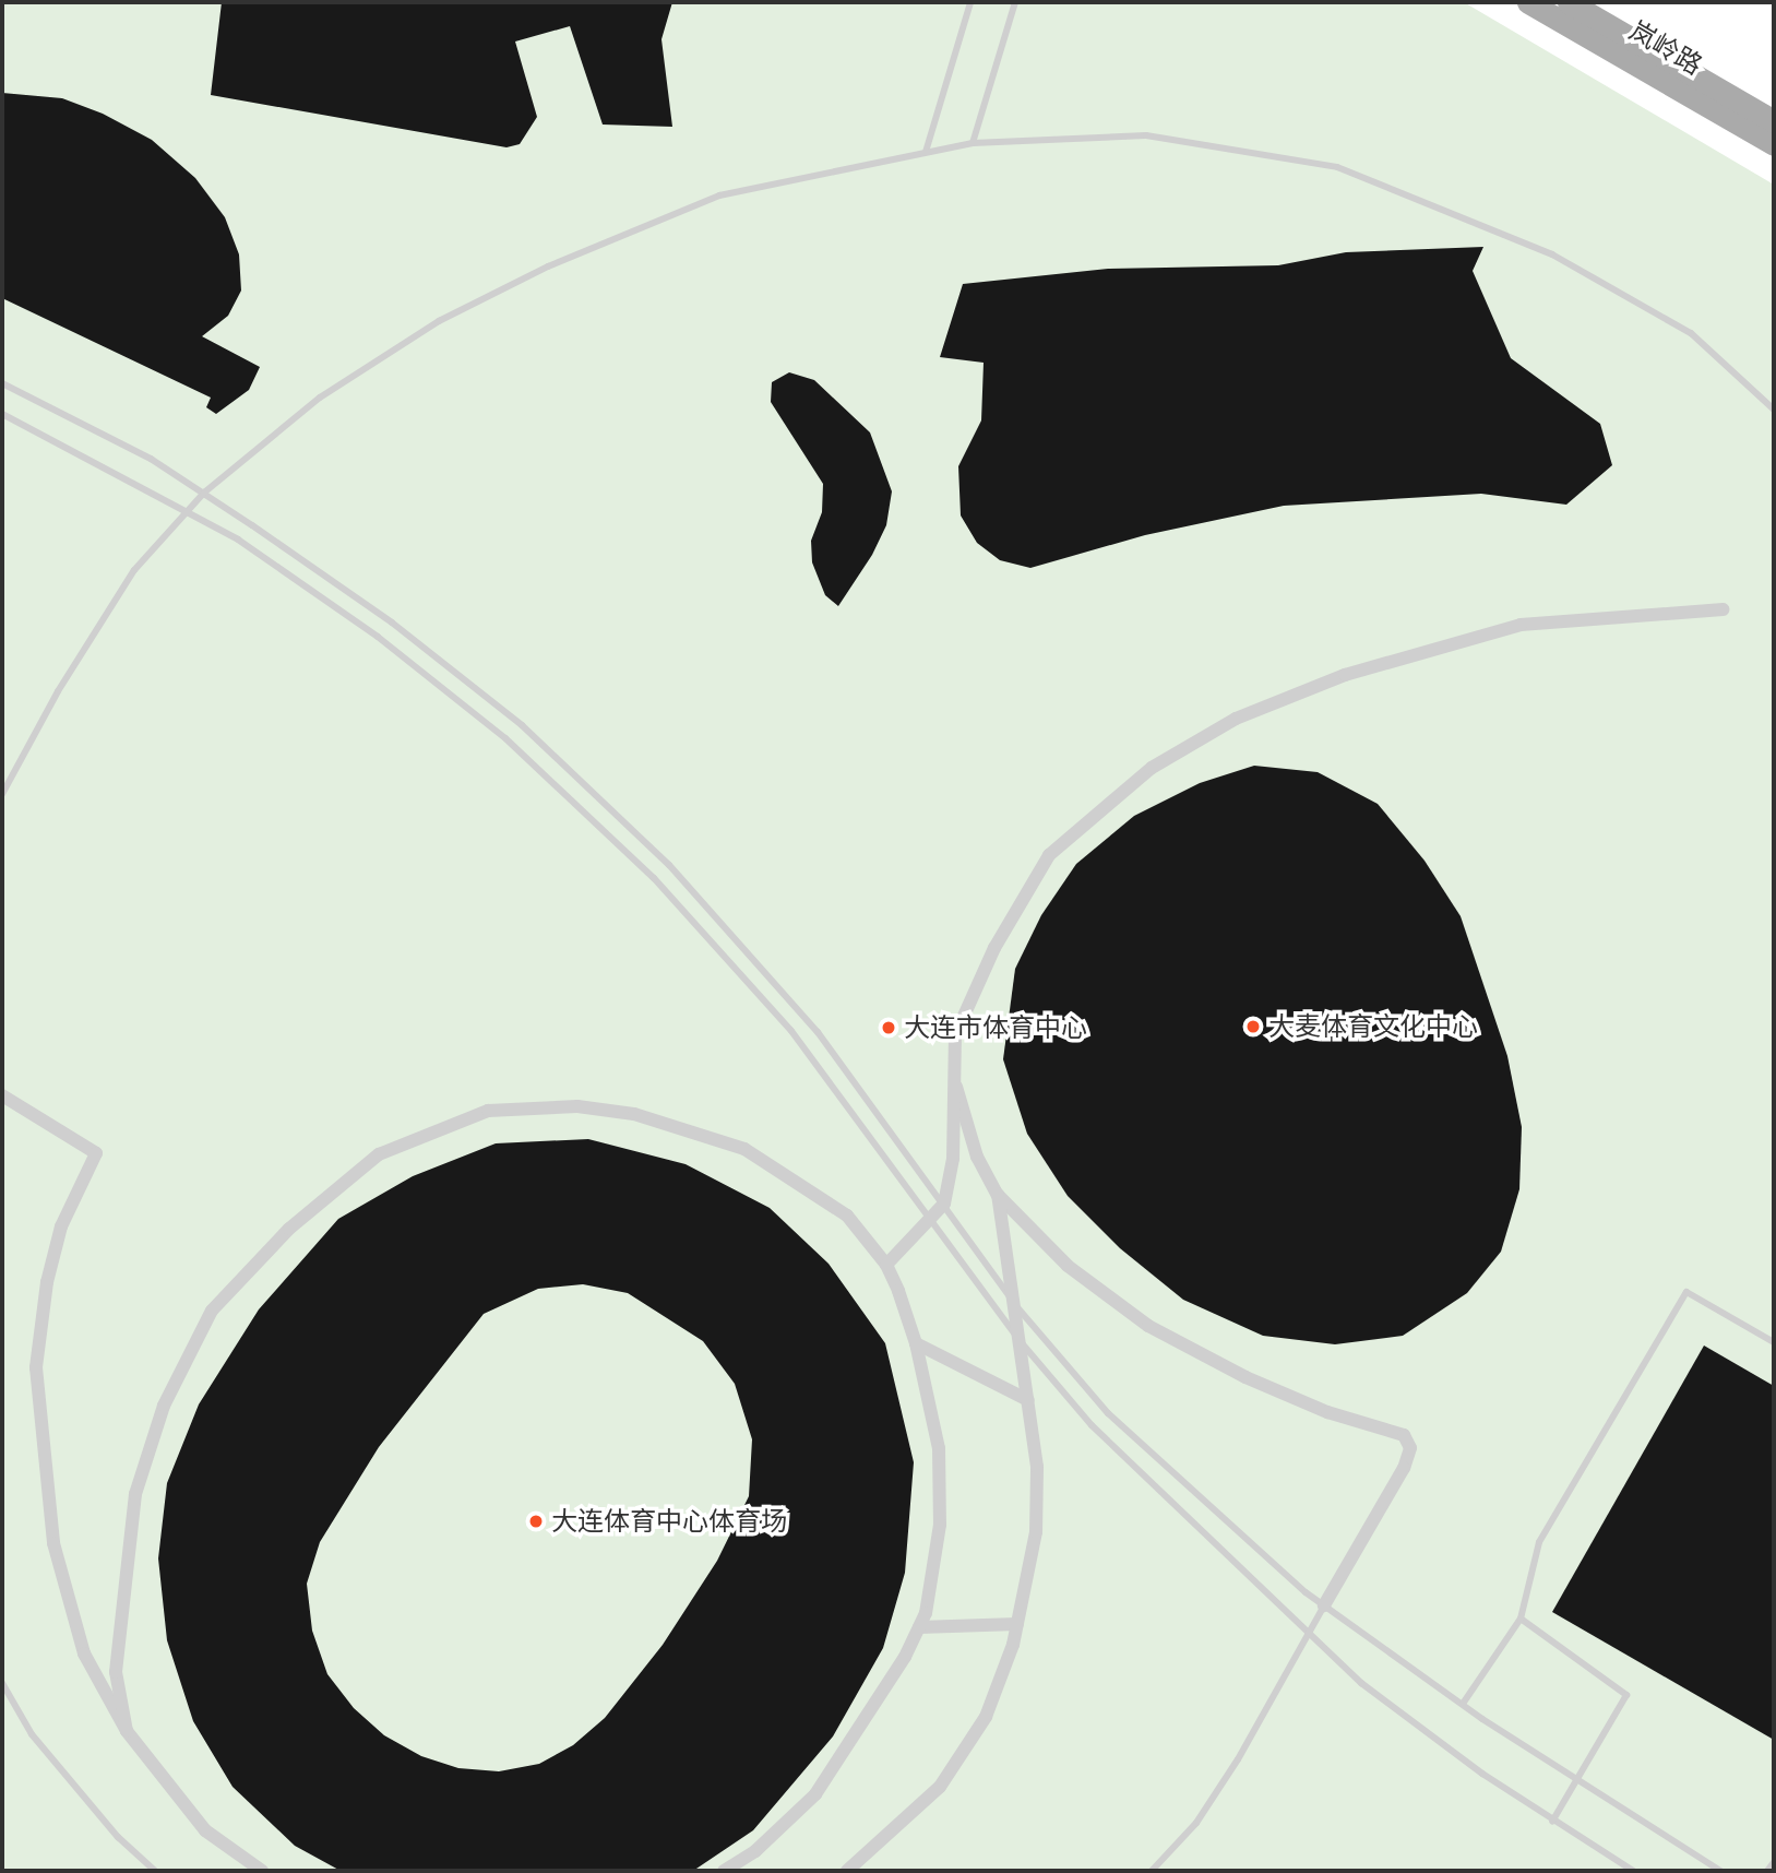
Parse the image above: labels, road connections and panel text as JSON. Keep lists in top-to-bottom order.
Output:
{
  "streets": {
    "main road": ["岚岭路"]
  },
  "places": ["大麦体育文化中心", "大连市体育中心", "大连体育中心体育场"]
}
